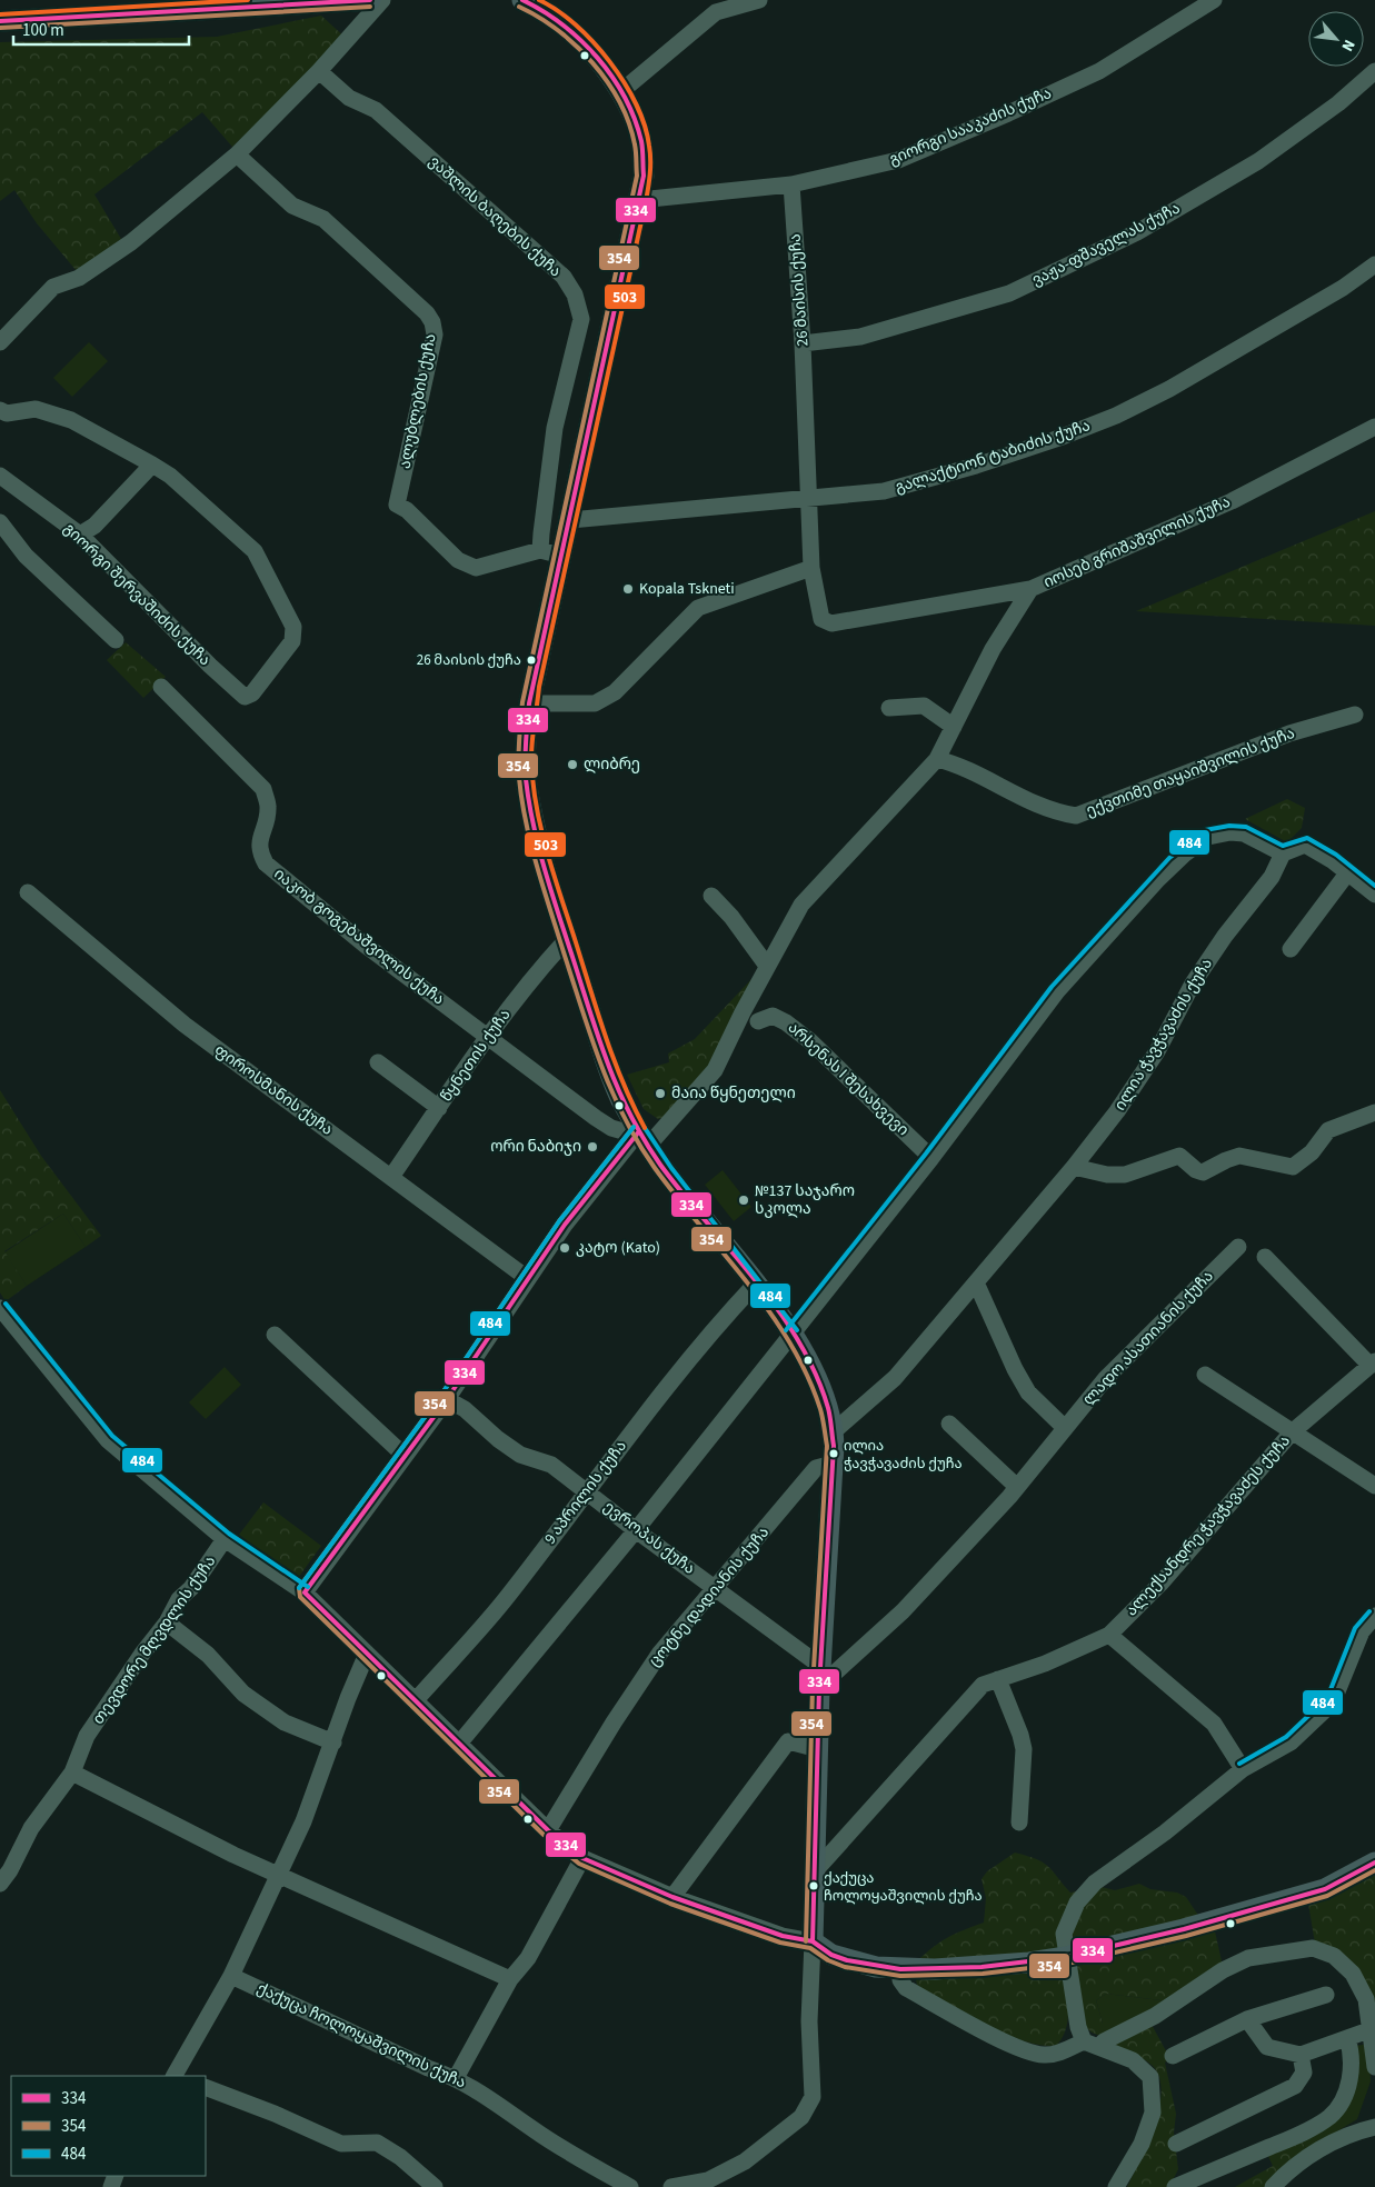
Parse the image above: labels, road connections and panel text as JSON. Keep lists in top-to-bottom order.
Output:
{
  "streets": {
    "street": [
      "გიორგი სააკაძის ქუჩა",
      "ვაშლის ბაღების ქუჩა",
      "ვაჟა-ფშაველას ქუჩა",
      "26 მაისის ქუჩა",
      "ალუბლების ქუჩა",
      "გალაქტიონ ტაბიძის ქუჩა",
      "იოსებ გრიშაშვილის ქუჩა",
      "გიორგი შერვაშიძის ქუჩა",
      "ექვთიმე თაყაიშვილის ქუჩა",
      "იაკობ გოგებაშვილის ქუჩა",
      "ილია ჭავჭავაძის ქუჩა",
      "წყნეთის ქუჩა",
      "არსენას I შესახვევი",
      "ფიროსმანის ქუჩა",
      "ლადო ასათიანის ქუჩა",
      "9 აპრილის ქუჩა",
      "ალექსანდრე ჭავჭავაძეს ქუჩა",
      "ევროპას ქუჩა",
      "ცოტნე დადიანის ქუჩა",
      "თევდორე მღვდლის ქუჩა",
      "ქაქუცა ჩოლოყაშვილის ქუჩა"
    ]
  },
  "crossings": [
    ["გიორგი სააკაძის ქუჩა", "26 მაისის ქუჩა"],
    ["ვაშლის ბაღების ქუჩა", "ალუბლების ქუჩა"],
    ["ვაჟა-ფშაველას ქუჩა", "26 მაისის ქუჩა"],
    ["26 მაისის ქუჩა", "გალაქტიონ ტაბიძის ქუჩა"],
    ["26 მაისის ქუჩა", "იოსებ გრიშაშვილის ქუჩა"],
    ["იოსებ გრიშაშვილის ქუჩა", "ექვთიმე თაყაიშვილის ქუჩა"],
    ["იოსებ გრიშაშვილის ქუჩა", "იაკობ გოგებაშვილის ქუჩა"],
    ["იოსებ გრიშაშვილის ქუჩა", "ფიროსმანის ქუჩა"],
    ["იოსებ გრიშაშვილის ქუჩა", "ევროპას ქუჩა"],
    ["იაკობ გოგებაშვილის ქუჩა", "წყნეთის ქუჩა"],
    ["წყნეთის ქუჩა", "ფიროსმანის ქუჩა"],
    ["9 აპრილის ქუჩა", "ევროპას ქუჩა"],
    ["ევროპას ქუჩა", "ცოტნე დადიანის ქუჩა"]
  ],
  "places": [
    "Kopala Tskneti",
    "26 მაისის ქუჩა",
    "ლიბრე",
    "მაია წყნეთელი",
    "ორი ნაბიჯი",
    "№137 საჯარო სკოლა",
    "კატო (Kato)",
    "ილია ჭავჭავაძის ქუჩა",
    "ქაქუცა ჩოლოყაშვილის ქუჩა"
  ],
  "lines": [
    "transit line 334",
    "transit line 503",
    "transit line 354",
    "transit line 484"
  ],
  "legend": ["334", "354", "484"],
  "scale_bar": "100 m",
  "north": "bottom right"
}
